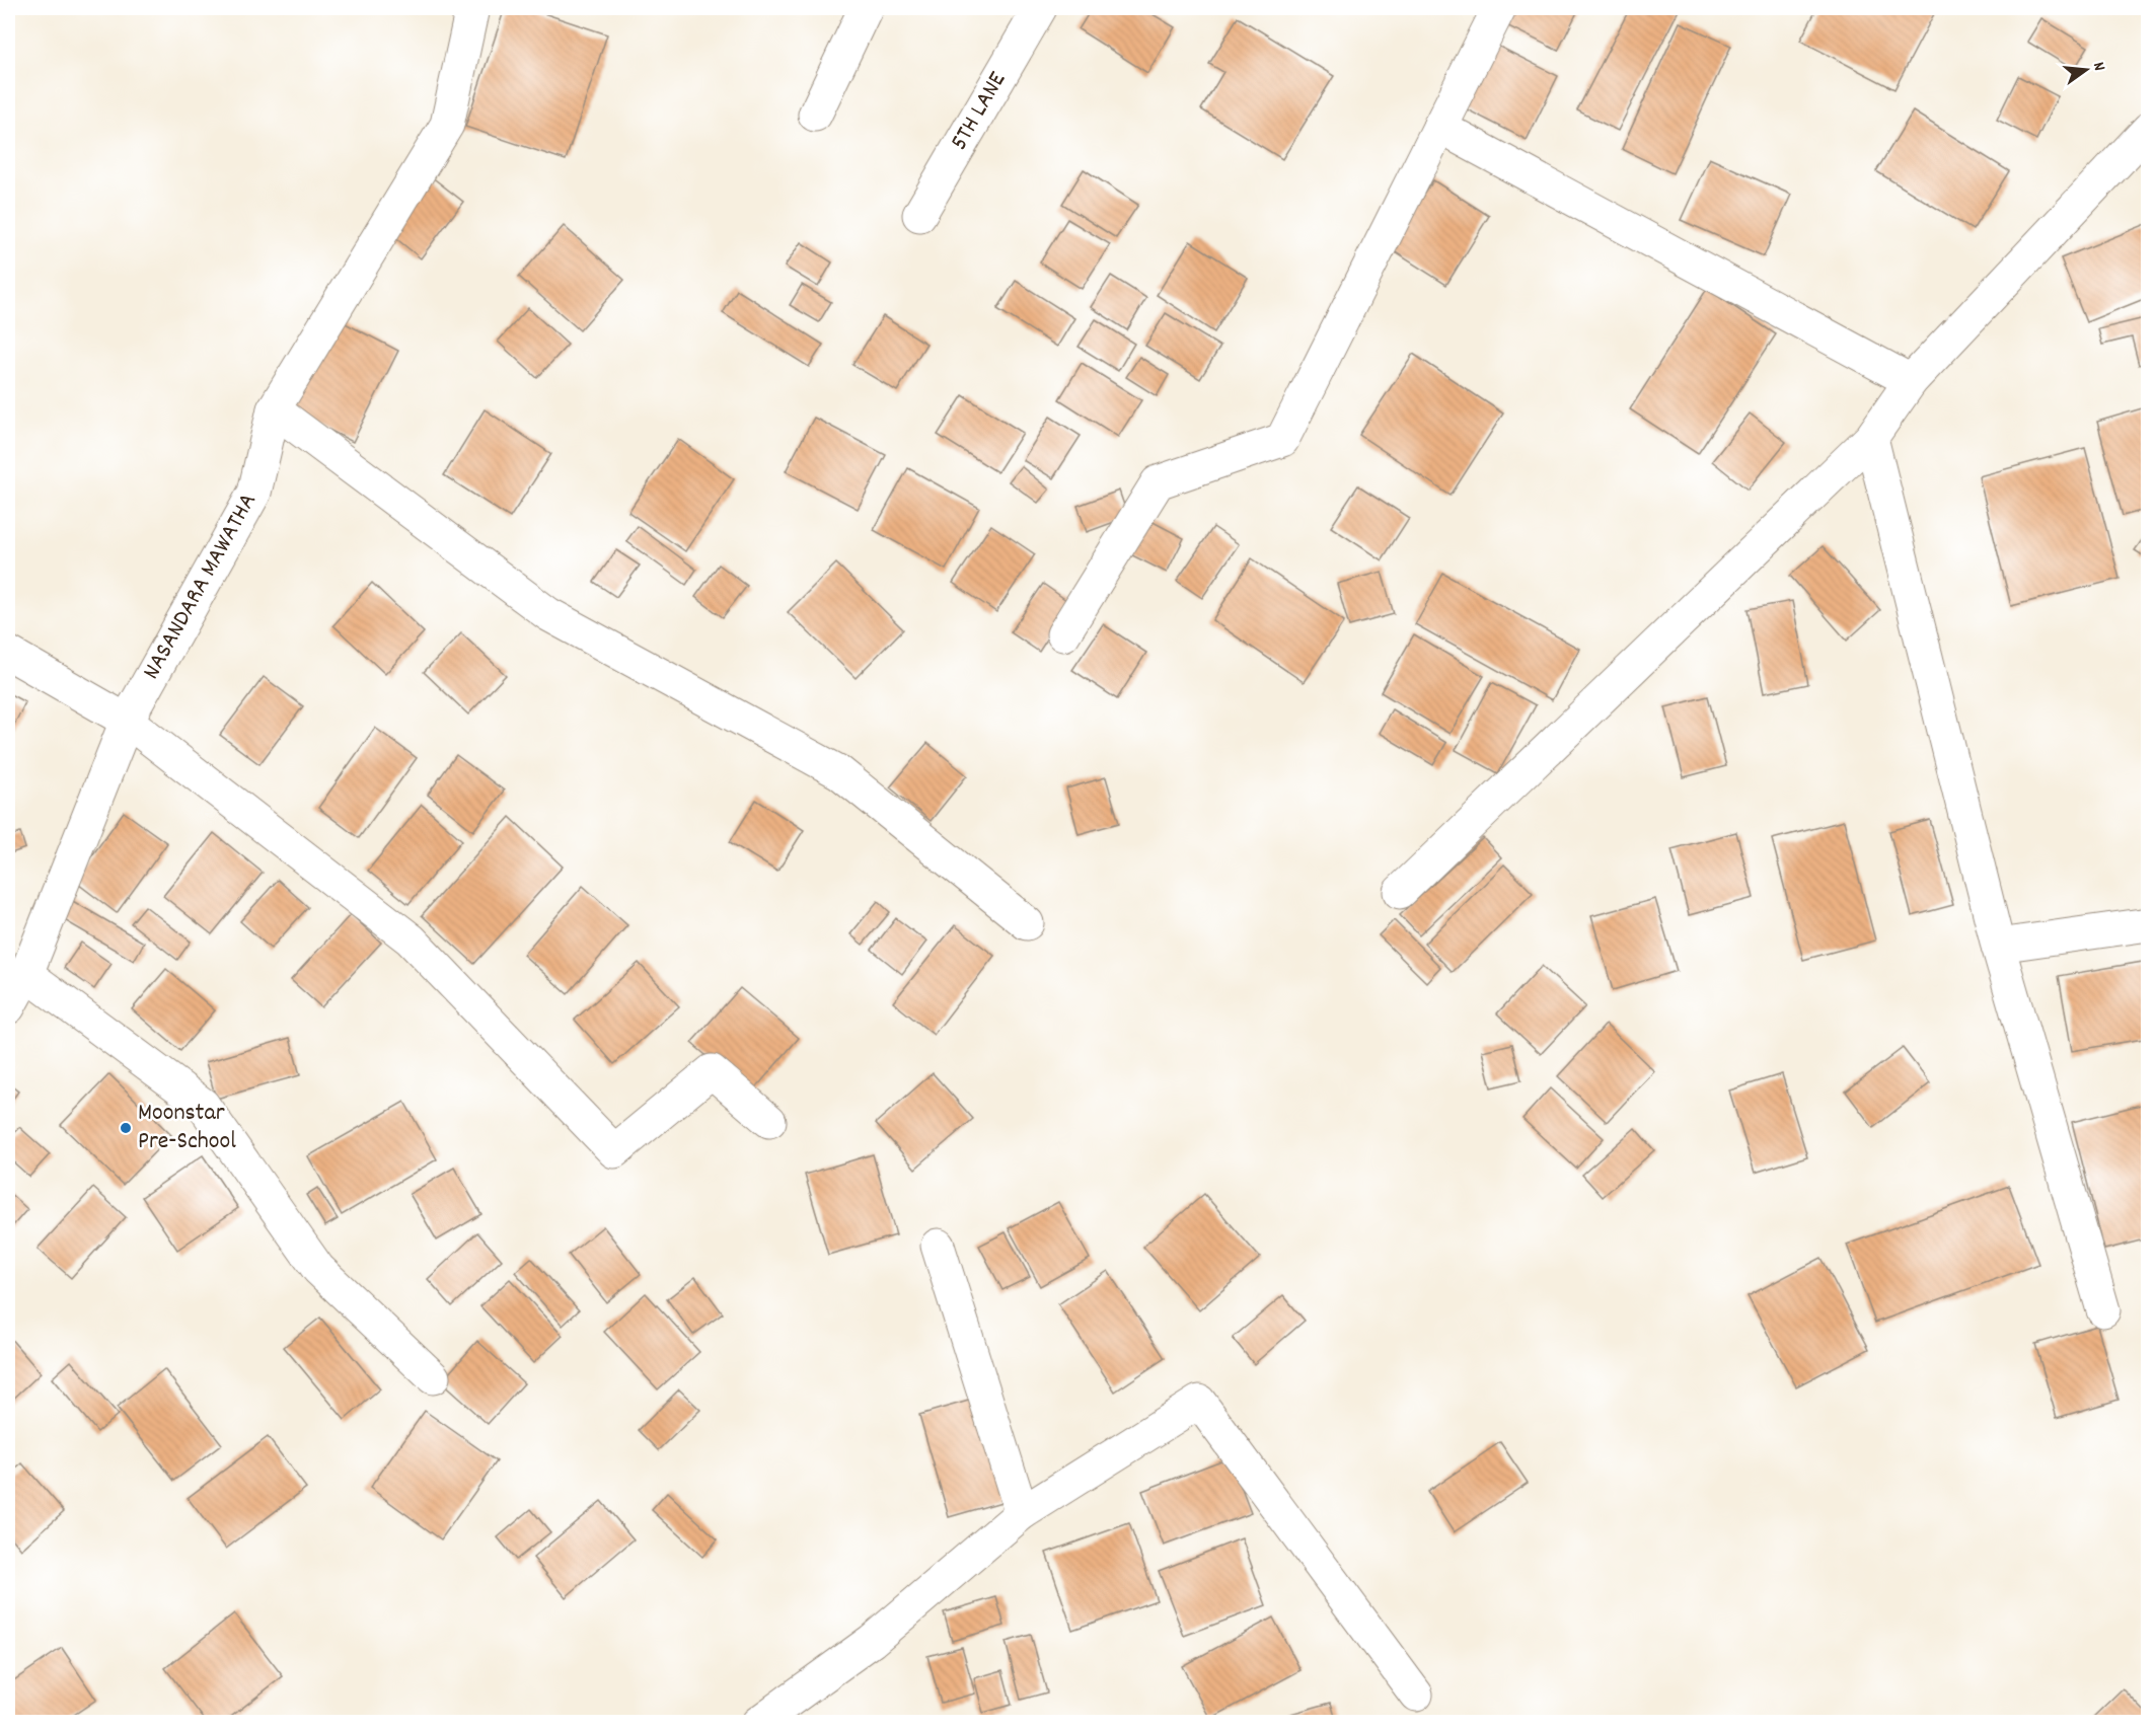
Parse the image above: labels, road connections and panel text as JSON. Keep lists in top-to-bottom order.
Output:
{
  "streets": {
    "street": ["5TH LANE", "NASANDARA MAWATHA"]
  },
  "places": ["Moonstar Pre-School"],
  "north": "right"
}
